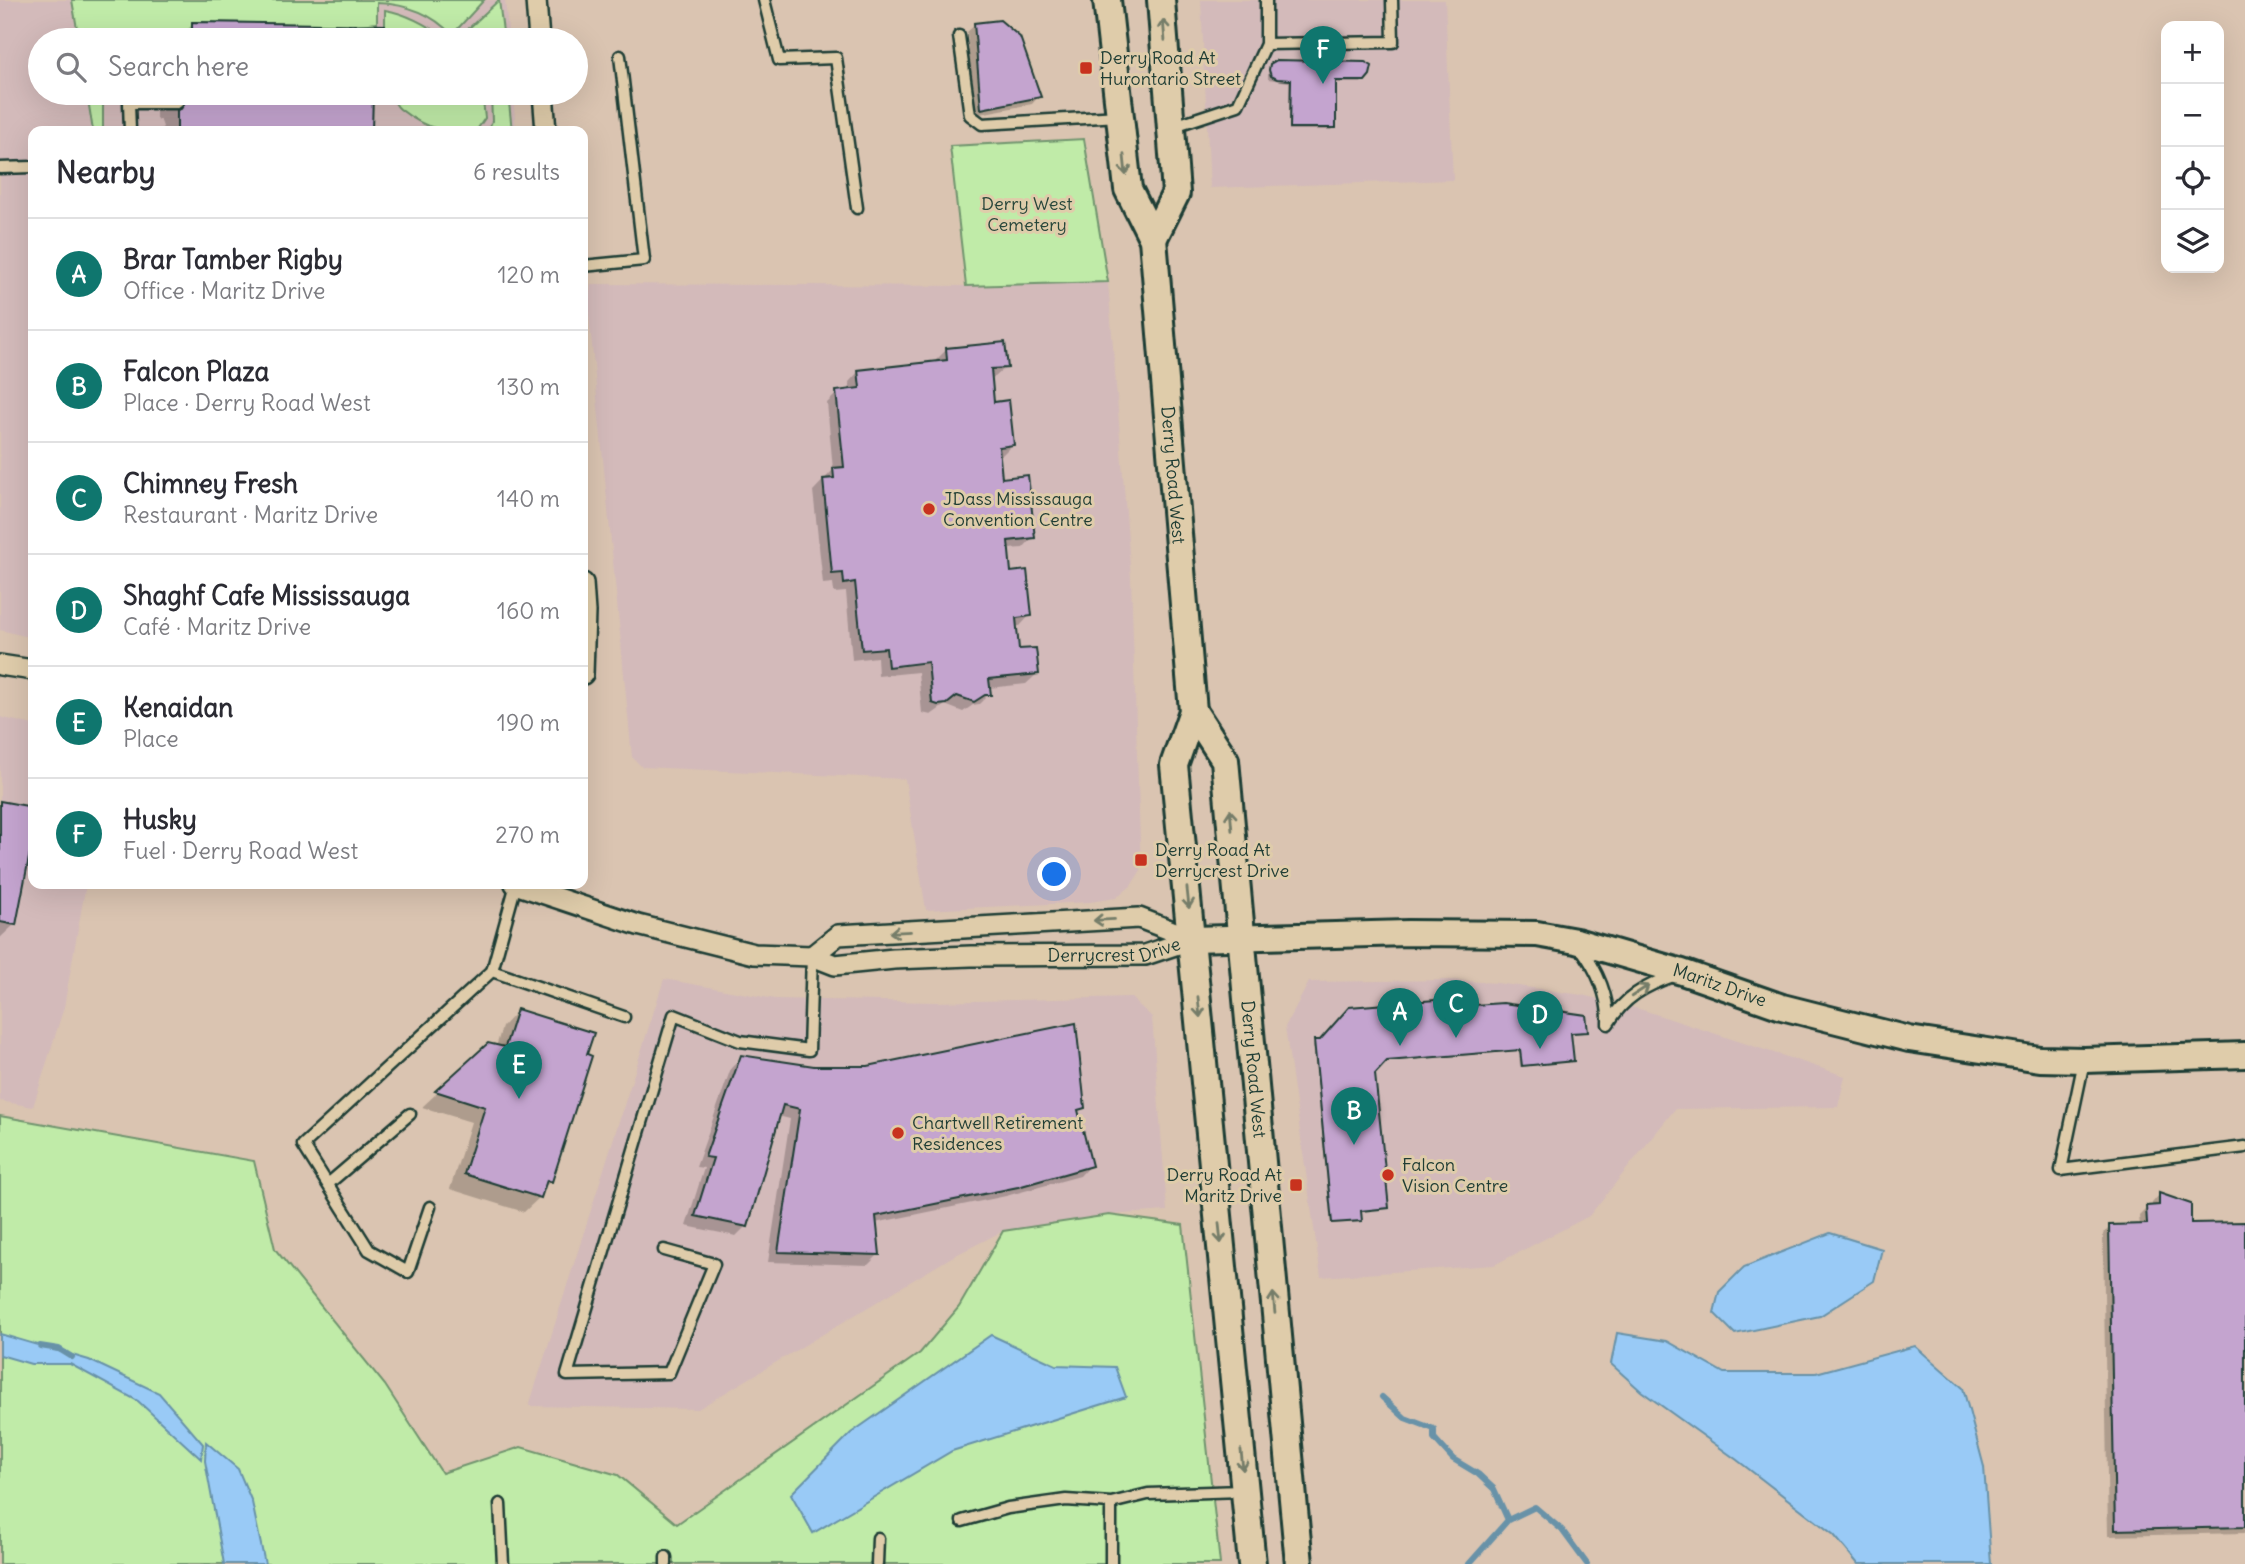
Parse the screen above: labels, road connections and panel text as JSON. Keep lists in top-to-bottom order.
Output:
{
  "streets": {
    "main road": ["Derry Road West"],
    "street": ["Derrycrest Drive", "Maritz Drive"]
  },
  "crossings": [
    ["Derry Road West", "Derrycrest Drive"],
    ["Derry Road West", "Maritz Drive"],
    ["Derrycrest Drive", "Maritz Drive"]
  ],
  "parks": ["Derry West Cemetery"],
  "places": {
    "transit": ["Derry Road At Hurontario Street", "Derry Road At Derrycrest Drive", "Derry Road At Maritz Drive"],
    "other": ["JDass Mississauga Convention Centre", "Chartwell Retirement Residences", "Falcon Vision Centre"]
  },
  "page": {
    "map_buttons": ["+", "−"],
    "pins": [
      "F",
      "C",
      "A",
      "D",
      "E",
      "B"
    ],
    "search": "Search here",
    "heading": ["Nearby", "6 results"],
    "list": [
      {
        "mark": "A",
        "name": "Brar Tamber Rigby",
        "note": "Office · Maritz Drive",
        "value": "120 m"
      },
      {
        "mark": "B",
        "name": "Falcon Plaza",
        "note": "Place · Derry Road West",
        "value": "130 m"
      },
      {
        "mark": "C",
        "name": "Chimney Fresh",
        "note": "Restaurant · Maritz Drive",
        "value": "140 m"
      },
      {
        "mark": "D",
        "name": "Shaghf Cafe Mississauga",
        "note": "Café · Maritz Drive",
        "value": "160 m"
      },
      {
        "mark": "E",
        "name": "Kenaidan",
        "note": "Place",
        "value": "190 m"
      },
      {
        "mark": "F",
        "name": "Husky",
        "note": "Fuel · Derry Road West",
        "value": "270 m"
      }
    ]
  }
}
